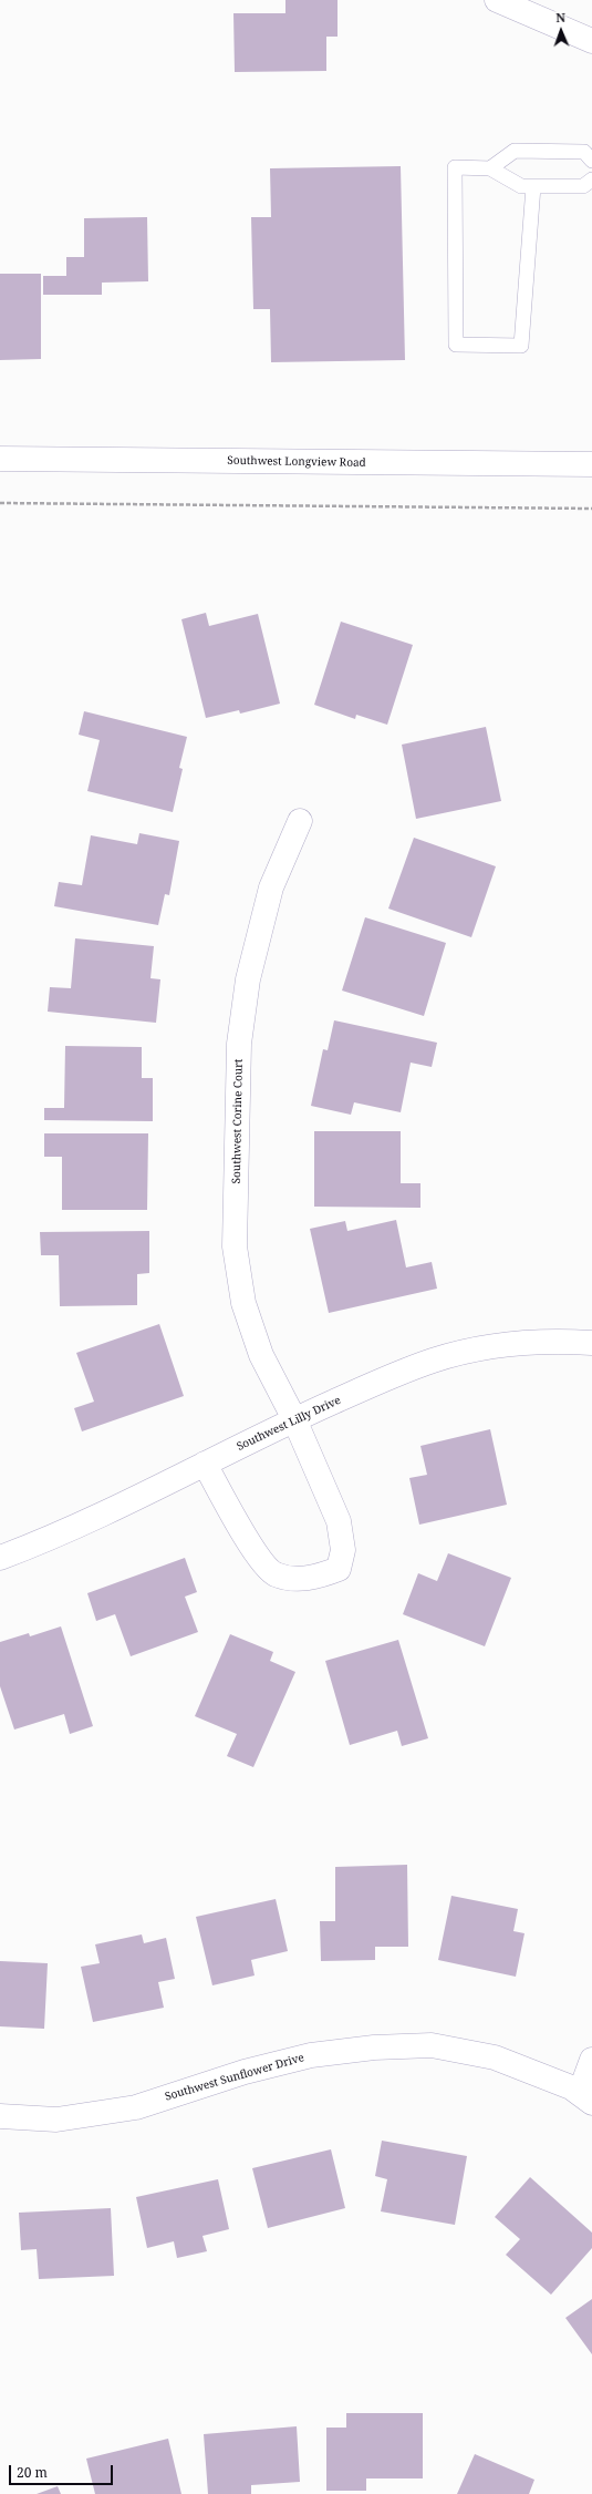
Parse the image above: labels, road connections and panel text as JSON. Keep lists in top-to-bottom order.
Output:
{
  "streets": {
    "street": [
      "Southwest Longview Road",
      "Southwest Corine Court",
      "Southwest Lilly Drive",
      "Southwest Sunflower Drive"
    ]
  },
  "crossings": [
    ["Southwest Corine Court", "Southwest Lilly Drive"]
  ],
  "scale_bar": "20 m",
  "north": "top"
}
